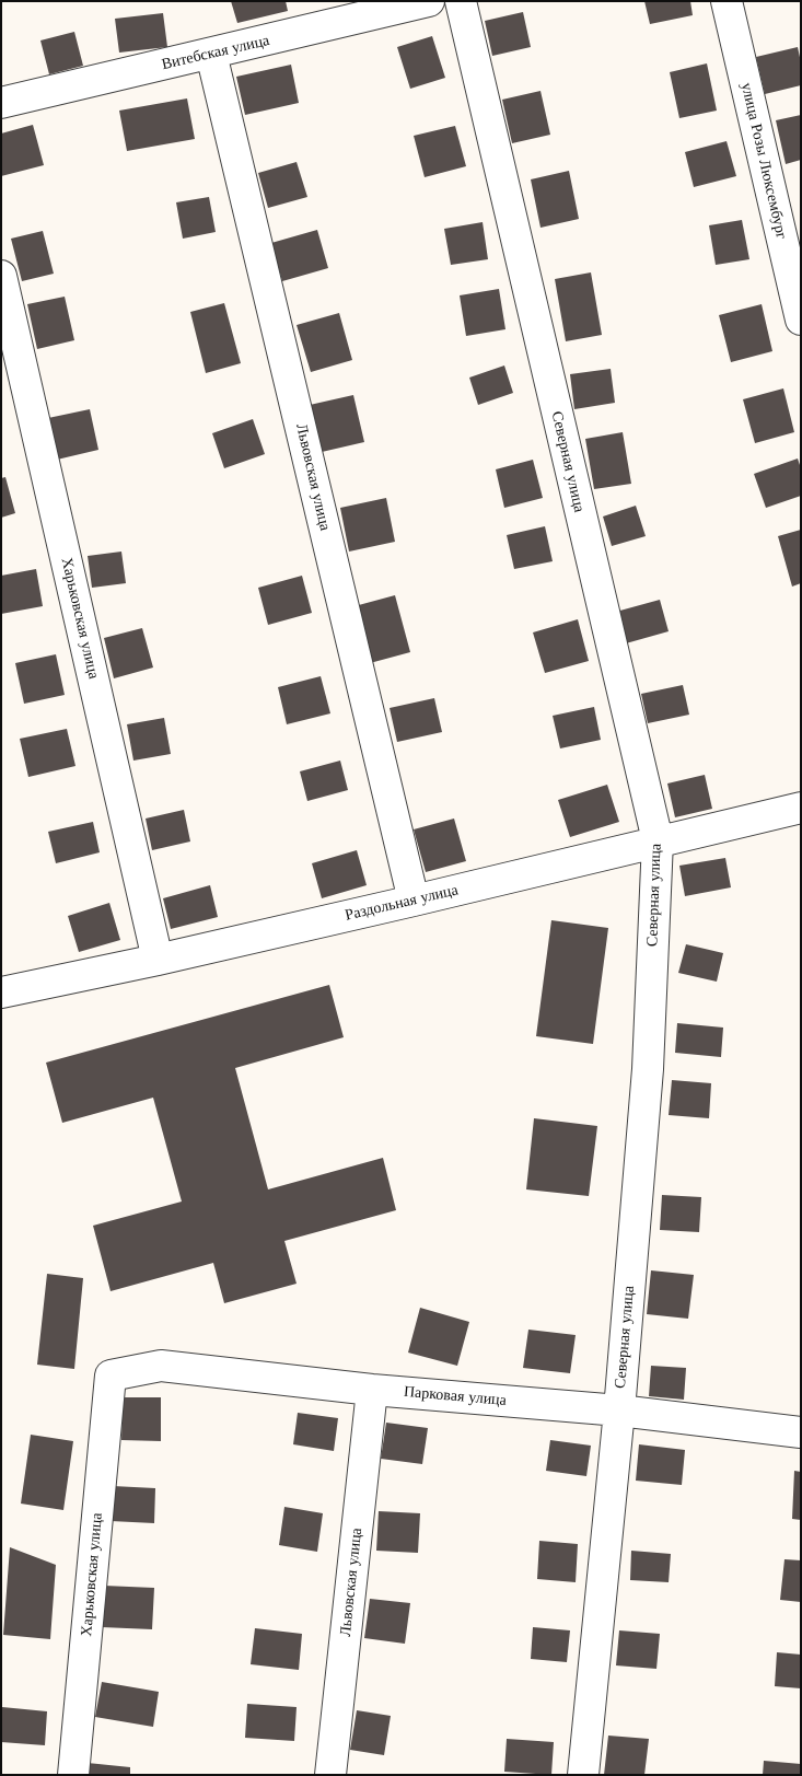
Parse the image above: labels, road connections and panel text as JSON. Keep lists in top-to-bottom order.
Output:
{
  "streets": {
    "street": [
      "Витебская улица",
      "улица Розы Люксембург",
      "Северная улица",
      "Львовская улица",
      "Харьковская улица",
      "Раздольная улица",
      "Парковая улица"
    ]
  },
  "crossings": [
    ["Витебская улица", "Львовская улица"],
    ["Северная улица", "Раздольная улица"],
    ["Северная улица", "Парковая улица"],
    ["Львовская улица", "Раздольная улица"],
    ["Львовская улица", "Парковая улица"],
    ["Харьковская улица", "Раздольная улица"],
    ["Харьковская улица", "Парковая улица"]
  ]
}
